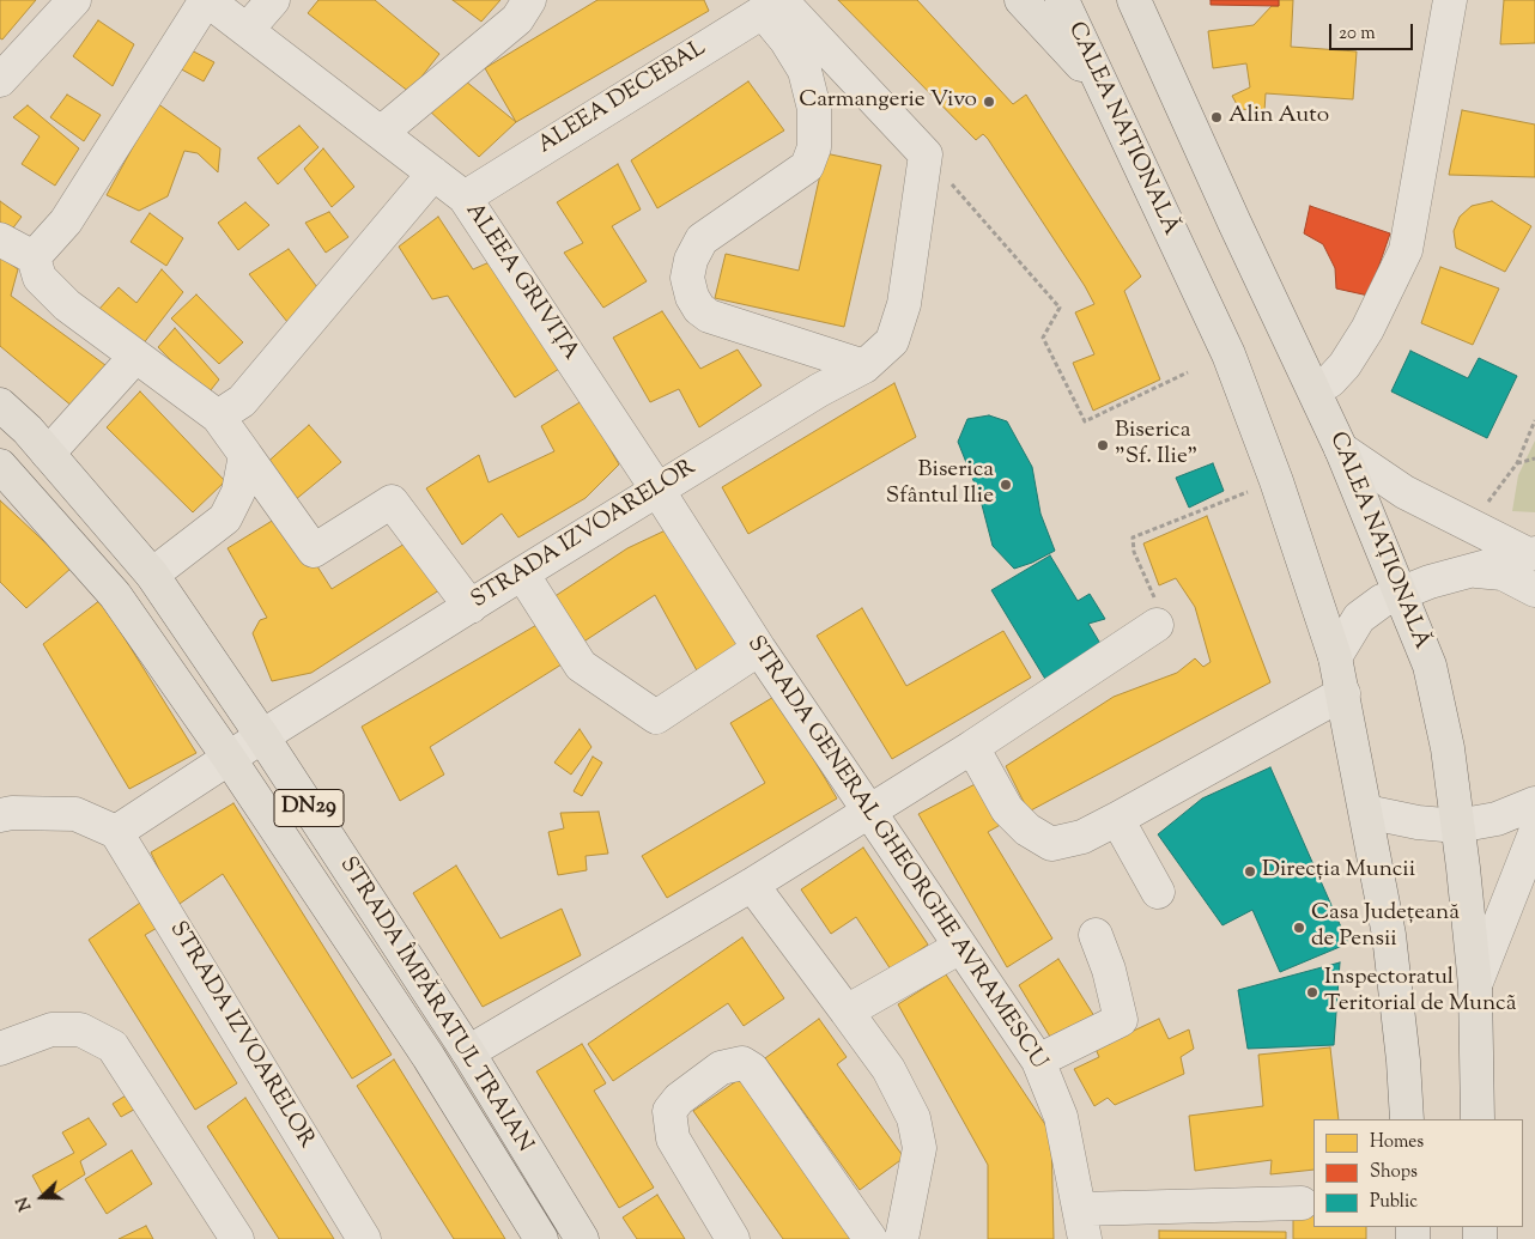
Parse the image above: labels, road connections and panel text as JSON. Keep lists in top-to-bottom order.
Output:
{
  "streets": {
    "main road": ["CALEA NAȚIONALĂ", "DN29", "STRADA ÎMPĂRATUL TRAIAN"],
    "street": [
      "ALEEA DECEBAL",
      "ALEEA GRIVIȚA",
      "STRADA IZVOARELOR",
      "STRADA GENERAL GHEORGHE AVRAMESCU"
    ]
  },
  "crossings": [
    ["ALEEA DECEBAL", "ALEEA GRIVIȚA"],
    ["ALEEA GRIVIȚA", "STRADA IZVOARELOR"],
    ["ALEEA GRIVIȚA", "STRADA GENERAL GHEORGHE AVRAMESCU"],
    ["STRADA IZVOARELOR", "STRADA GENERAL GHEORGHE AVRAMESCU"],
    ["STRADA IZVOARELOR", "STRADA ÎMPĂRATUL TRAIAN"]
  ],
  "places": [
    "Carmangerie Vivo",
    "Alin Auto",
    "Biserica \"Sf. Ilie\"",
    "Biserica Sfântul Ilie",
    "Direcția Muncii",
    "Casa Județeană de Pensii",
    "Inspectoratul Teritorial de Muncã"
  ],
  "legend": ["Homes", "Shops", "Public"],
  "scale_bar": "20 m",
  "north": "left"
}
